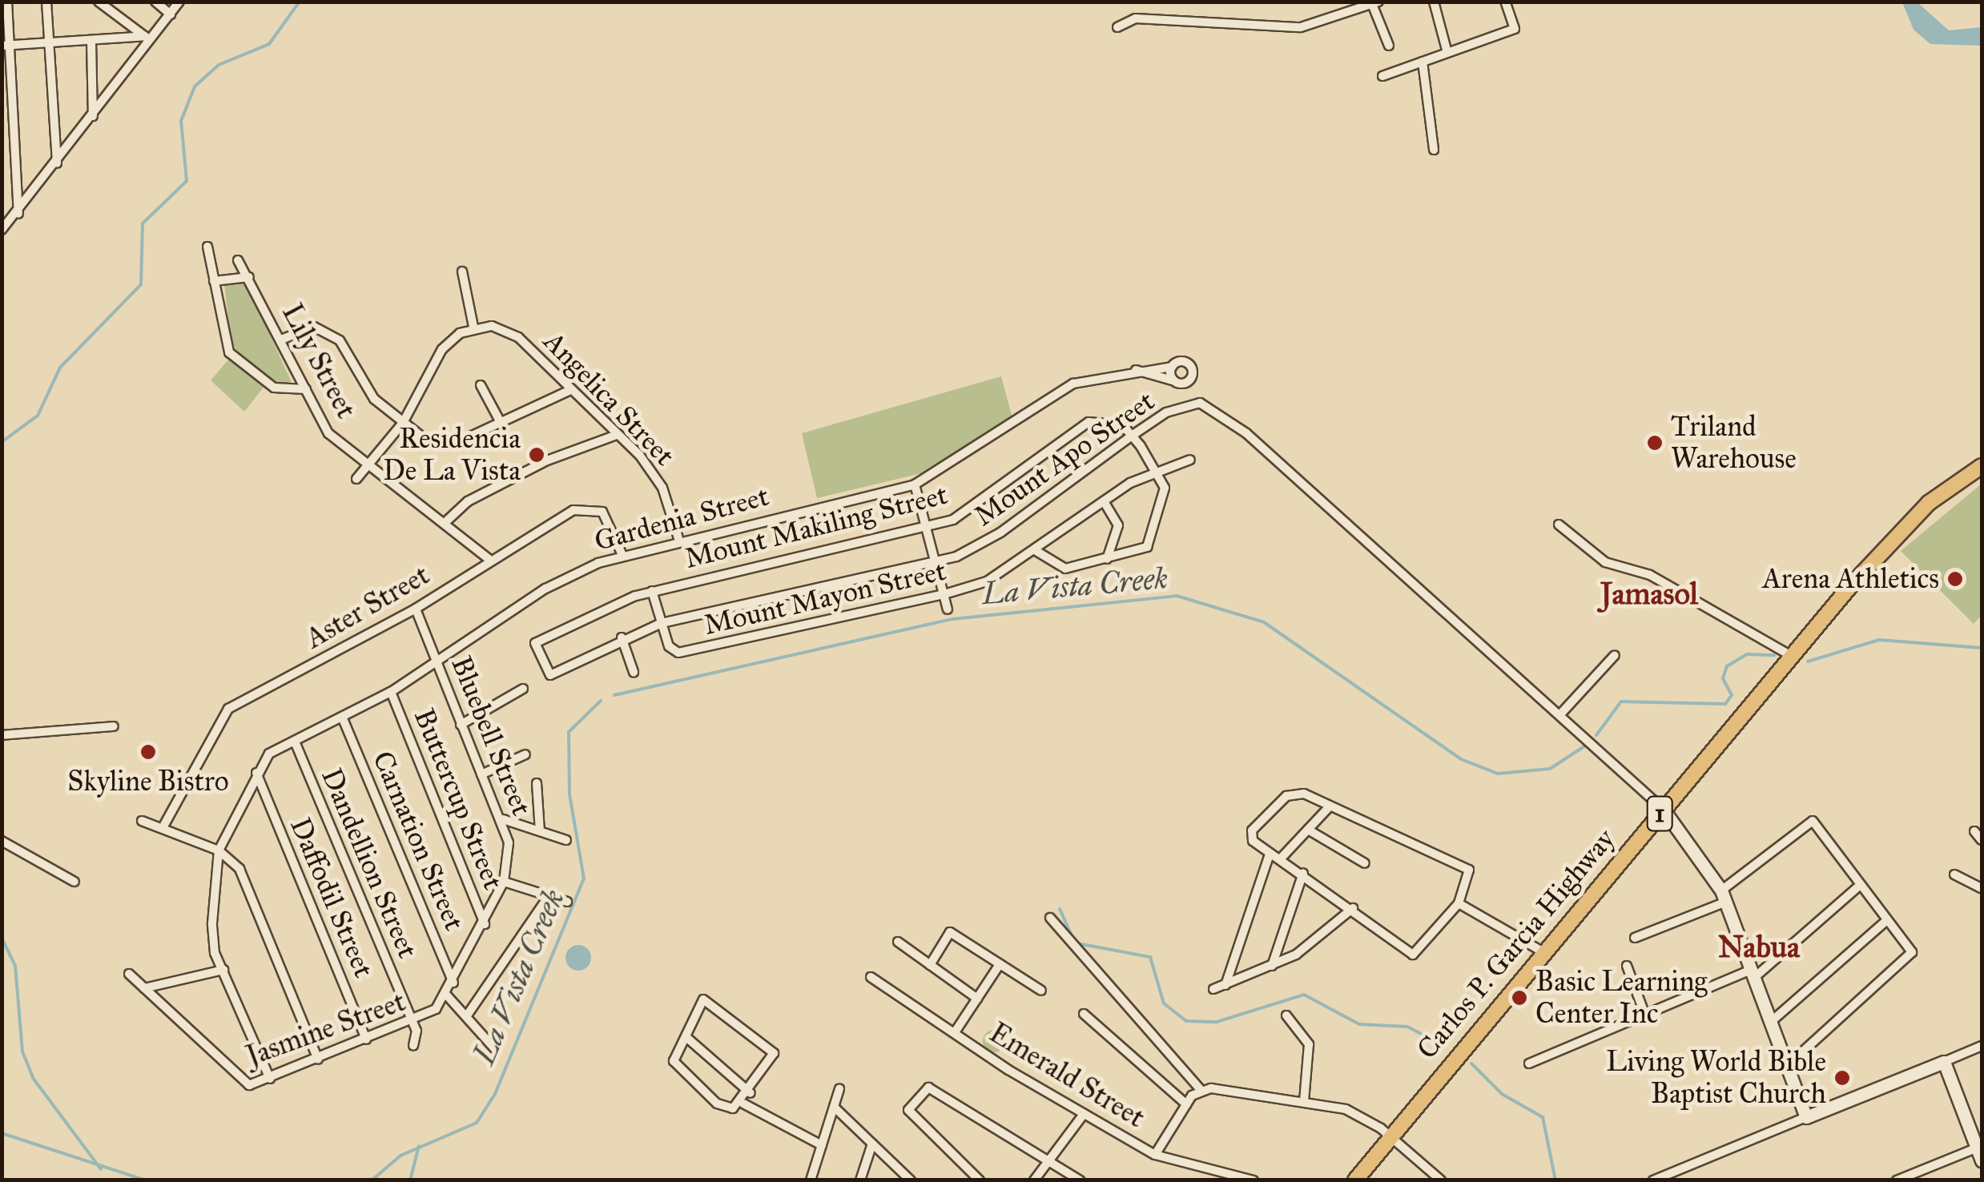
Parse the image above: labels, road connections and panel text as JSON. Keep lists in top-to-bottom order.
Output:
{
  "streets": {
    "highway": ["1", "Carlos P. Garcia Highway"],
    "street": [
      "Lily Street",
      "Angelica Street",
      "Mount Apo Street",
      "Gardenia Street",
      "Mount Makiling Street",
      "Mount Mayon Street",
      "Aster Street",
      "Bluebell Street",
      "Buttercup Street",
      "Carnation Street",
      "Dandellion Street",
      "Daffodil Street",
      "Jasmine Street",
      "Emerald Street"
    ]
  },
  "crossings": [
    ["Lily Street", "Aster Street"],
    ["Angelica Street", "Gardenia Street"],
    ["Mount Apo Street", "Mount Makiling Street"],
    ["Mount Apo Street", "Mount Mayon Street"],
    ["Mount Apo Street", "Carlos P. Garcia Highway"],
    ["Gardenia Street", "Aster Street"],
    ["Gardenia Street", "Bluebell Street"],
    ["Gardenia Street", "Buttercup Street"],
    ["Gardenia Street", "Carnation Street"],
    ["Gardenia Street", "Dandellion Street"],
    ["Gardenia Street", "Daffodil Street"],
    ["Aster Street", "Bluebell Street"],
    ["Bluebell Street", "Jasmine Street"],
    ["Buttercup Street", "Jasmine Street"],
    ["Carnation Street", "Jasmine Street"],
    ["Dandellion Street", "Jasmine Street"],
    ["Daffodil Street", "Jasmine Street"]
  ],
  "districts": ["Jamasol", "Nabua"],
  "water": ["La Vista Creek"],
  "places": [
    "Triland Warehouse",
    "Residencia De La Vista",
    "Arena Athletics",
    "Skyline Bistro",
    "Basic Learning Center Inc",
    "Living World Bible Baptist Church"
  ]
}
